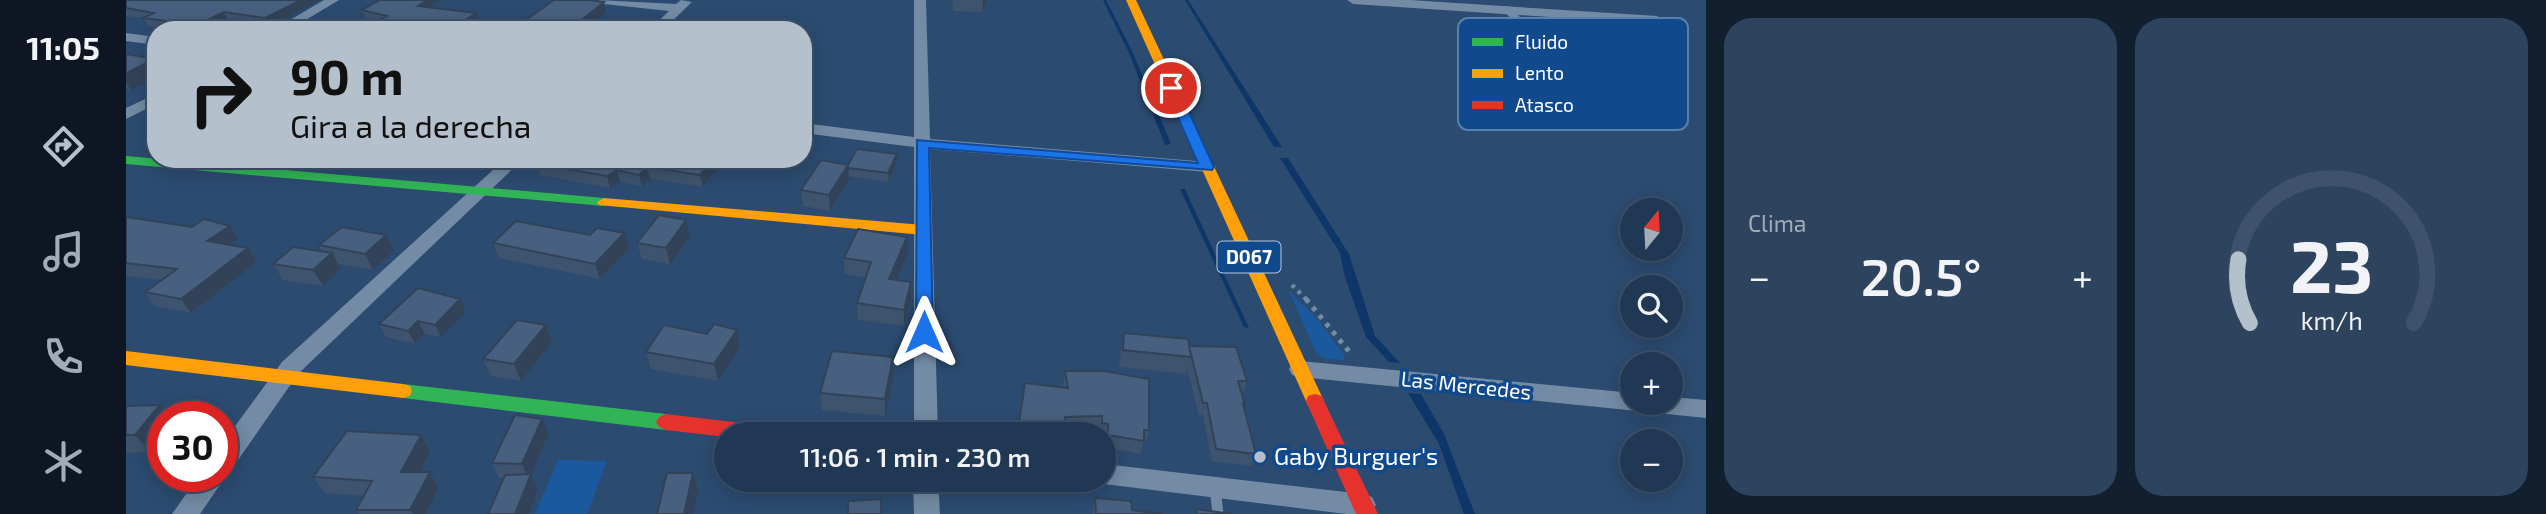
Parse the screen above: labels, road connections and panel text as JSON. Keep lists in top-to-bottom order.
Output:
{
  "streets": {
    "street": ["D067", "Las Mercedes"]
  },
  "crossings": [
    ["D067", "Las Mercedes"]
  ],
  "places": ["Gaby Burguer's"],
  "legend": ["Fluido", "Lento", "Atasco"],
  "north": "top",
  "page": {
    "tabs": "11:05",
    "tile": "Clima",
    "turn": ["90 m", "Gira a la derecha"],
    "map_buttons": ["+", "−"],
    "heat": ["−", "20.5°", "+"],
    "limit": "30",
    "trip": "11:06 · 1 min · 230 m",
    "gauge": ["23", "km/h"]
  }
}
